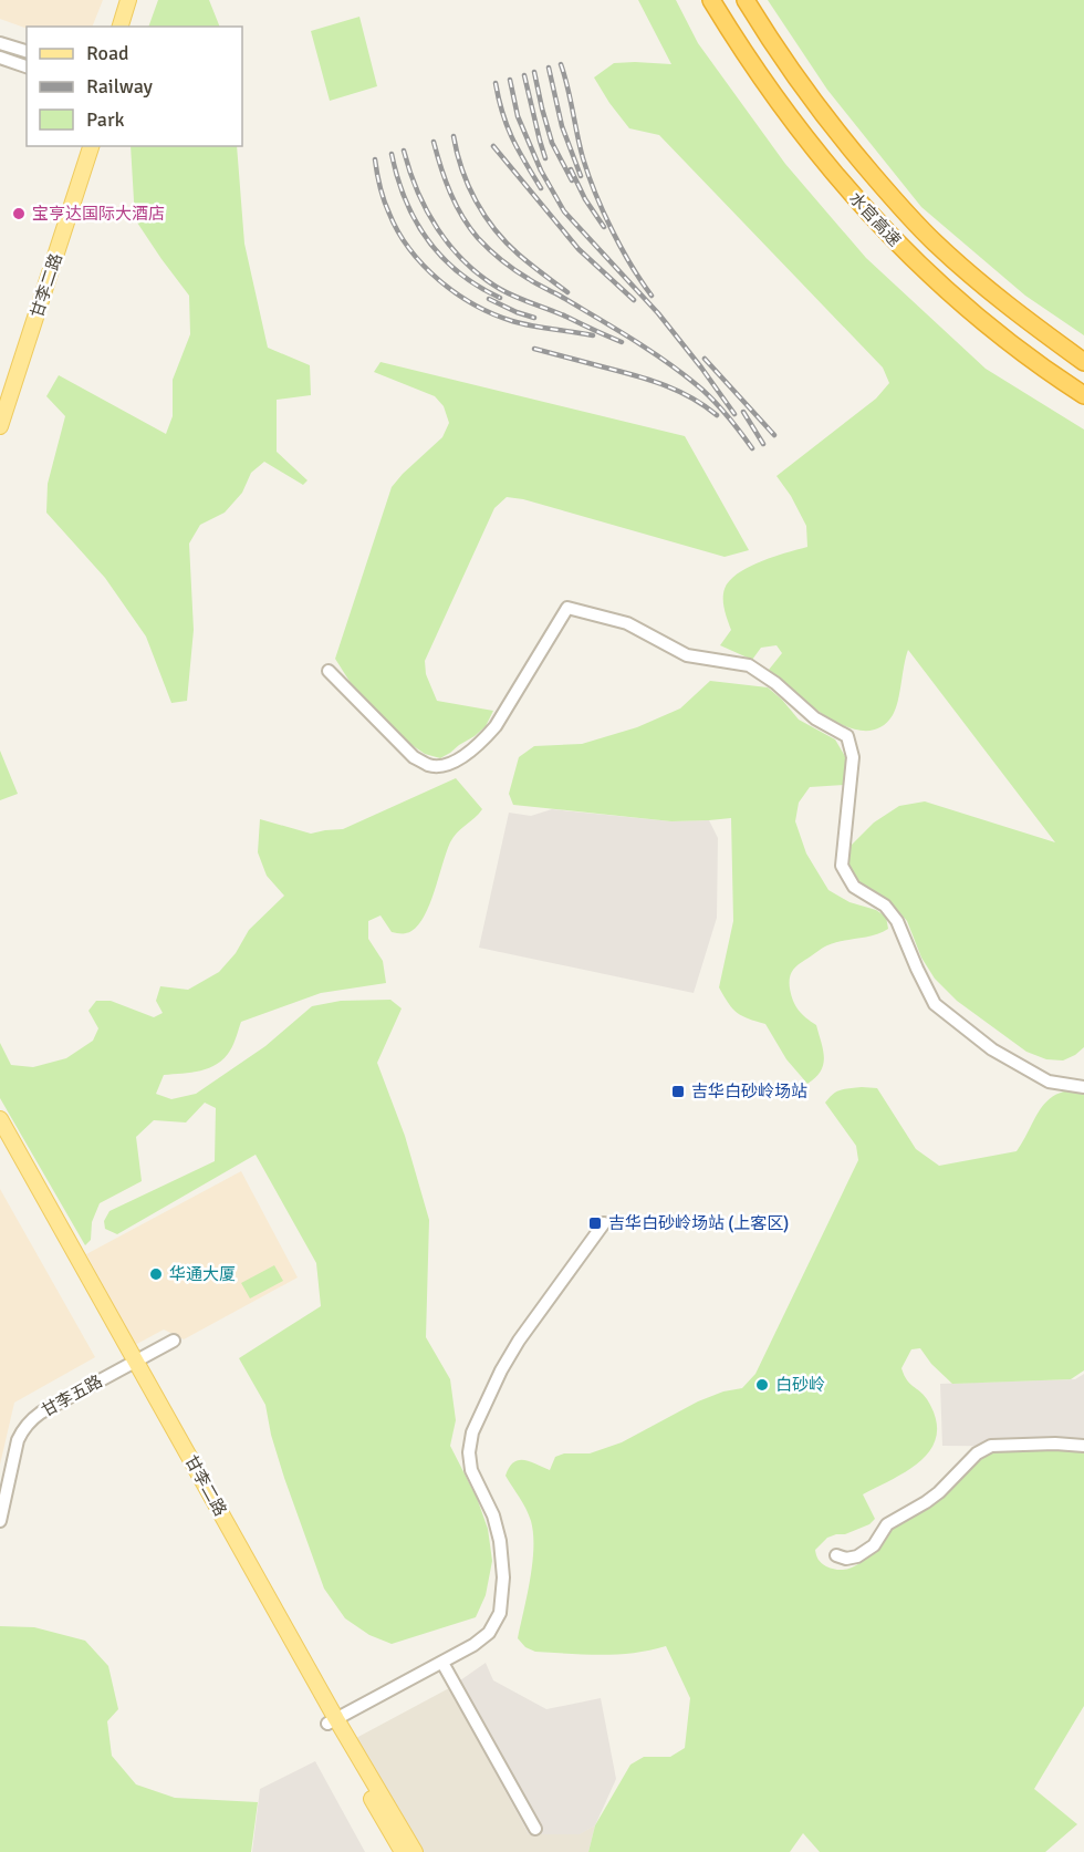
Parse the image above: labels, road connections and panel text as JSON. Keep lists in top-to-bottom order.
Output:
{
  "streets": {
    "highway": ["水官高速"],
    "main road": ["甘李二路"],
    "street": ["甘李五路"]
  },
  "crossings": [
    ["甘李二路", "甘李五路"]
  ],
  "places": {
    "other": ["宝亨达国际大酒店", "华通大厦", "白砂岭"],
    "transit": ["吉华白砂岭场站", "吉华白砂岭场站 (上客区)"]
  },
  "legend": ["Road", "Railway", "Park"]
}
